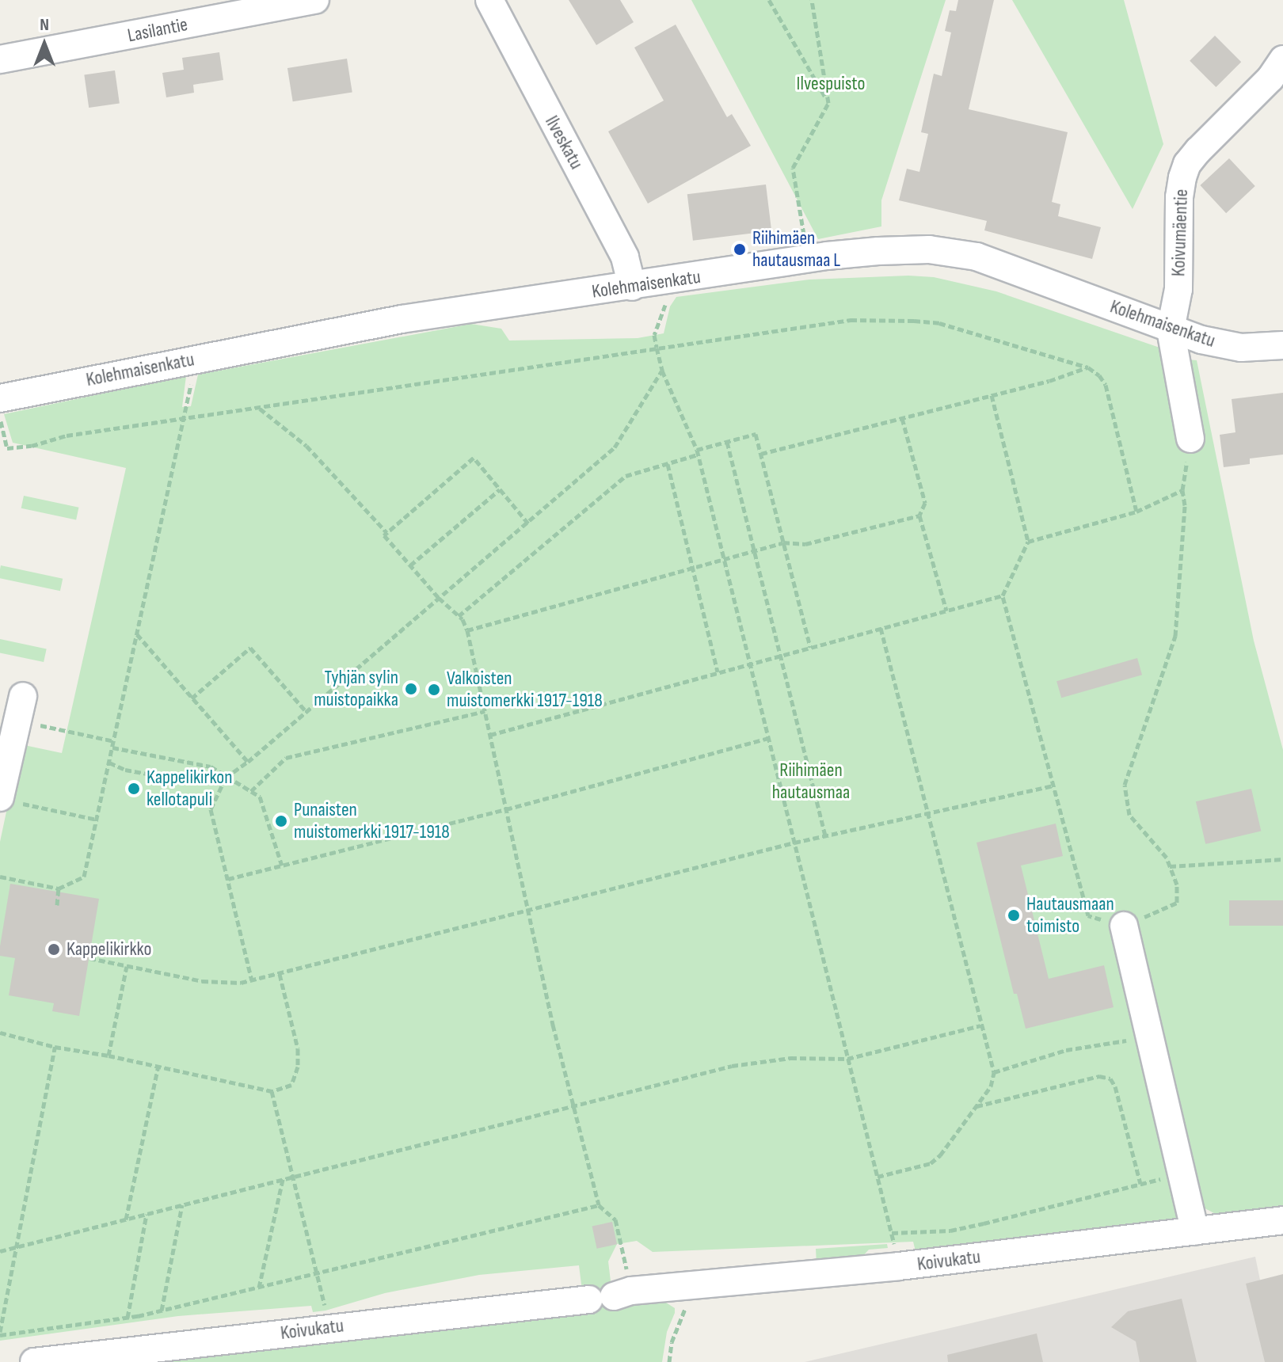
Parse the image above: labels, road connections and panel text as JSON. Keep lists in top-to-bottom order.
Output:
{
  "streets": {
    "street": [
      "Lasilantie",
      "Ilveskatu",
      "Koivumäentie",
      "Kolehmaisenkatu",
      "Koivukatu"
    ]
  },
  "crossings": [
    ["Ilveskatu", "Kolehmaisenkatu"],
    ["Koivumäentie", "Kolehmaisenkatu"]
  ],
  "parks": ["Ilvespuisto", "Riihimäen hautausmaa"],
  "places": [
    "Riihimäen hautausmaa L",
    "Tyhjän sylin muistopaikka",
    "Valkoisten muistomerkki 1917-1918",
    "Kappelikirkon kellotapuli",
    "Punaisten muistomerkki 1917-1918",
    "Hautausmaan toimisto",
    "Kappelikirkko"
  ],
  "north": "top"
}
